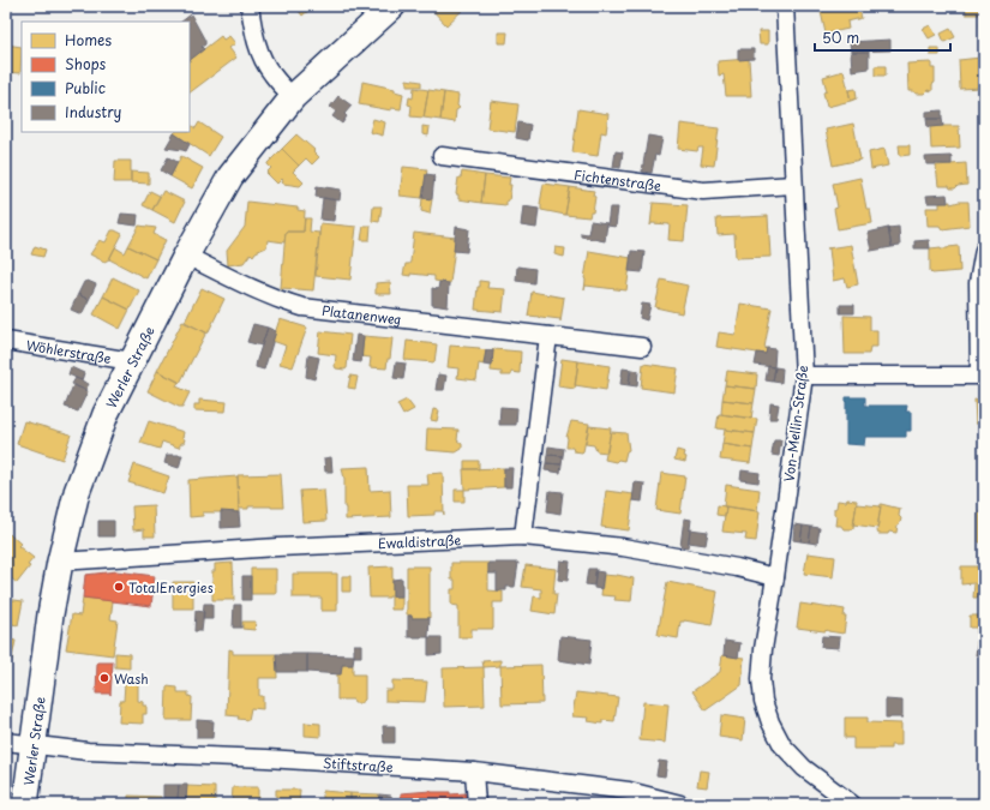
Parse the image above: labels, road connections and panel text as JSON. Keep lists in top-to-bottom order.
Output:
{
  "streets": {
    "main road": ["Werler Straße"],
    "street": [
      "Fichtenstraße",
      "Platanenweg",
      "Wöhlerstraße",
      "Von-Mellin-Straße",
      "Ewaldistraße",
      "Stiftstraße"
    ]
  },
  "crossings": [
    ["Fichtenstraße", "Von-Mellin-Straße"],
    ["Platanenweg", "Werler Straße"],
    ["Wöhlerstraße", "Werler Straße"],
    ["Werler Straße", "Ewaldistraße"],
    ["Werler Straße", "Stiftstraße"],
    ["Von-Mellin-Straße", "Ewaldistraße"]
  ],
  "places": ["TotalEnergies", "Wash"],
  "legend": [
    "Homes",
    "Shops",
    "Public",
    "Industry"
  ],
  "scale_bar": "50 m"
}
